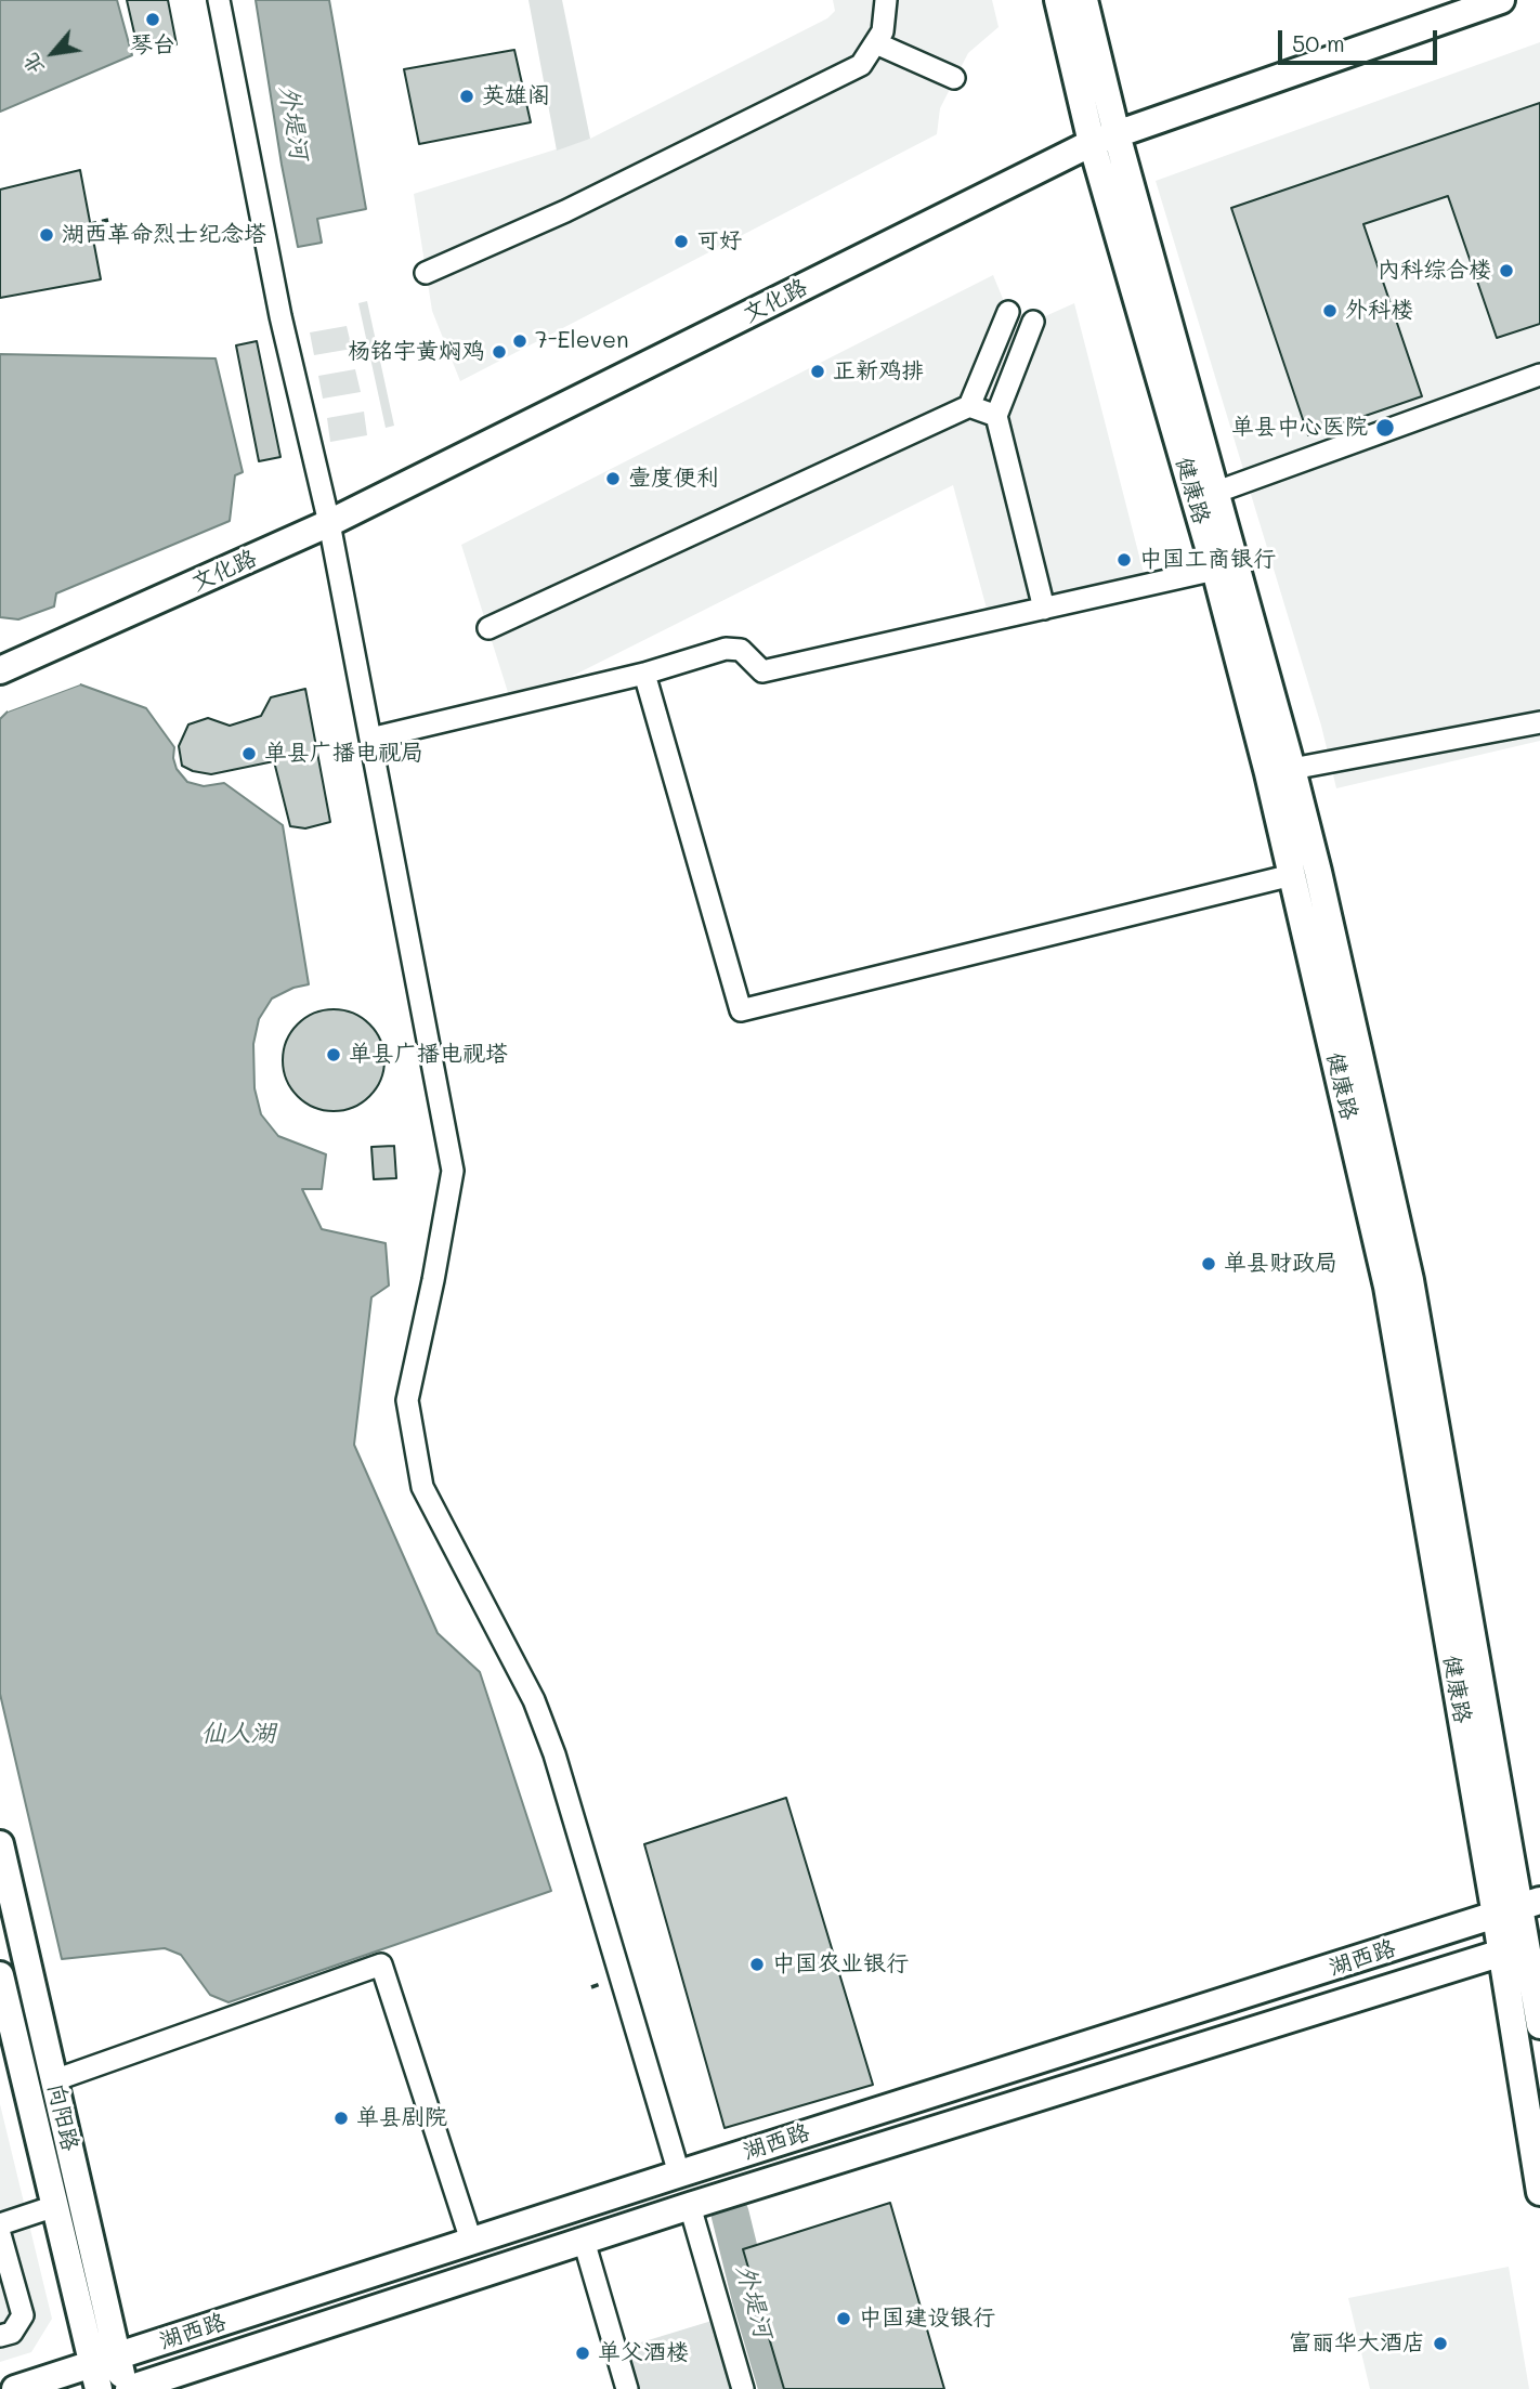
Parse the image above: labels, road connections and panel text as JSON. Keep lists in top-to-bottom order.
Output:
{
  "streets": {
    "main road": [
      "文化路",
      "健康路",
      "湖西路",
      "向阳路"
    ]
  },
  "crossings": [
    ["文化路", "健康路"],
    ["健康路", "湖西路"],
    ["湖西路", "向阳路"]
  ],
  "water": ["外堤河", "仙人湖"],
  "places": [
    "琴台",
    "英雄阁",
    "湖西革命烈士纪念塔",
    "可好",
    "内科综合楼",
    "外科楼",
    "7-Eleven",
    "杨铭宇黄焖鸡",
    "正新鸡排",
    "单县中心医院",
    "壹度便利",
    "中国工商银行",
    "单县广播电视局",
    "单县广播电视塔",
    "单县财政局",
    "中国农业银行",
    "单县剧院",
    "中国建设银行",
    "富丽华大酒店",
    "单父酒楼"
  ],
  "scale_bar": "50 m",
  "north": "bottom left"
}
